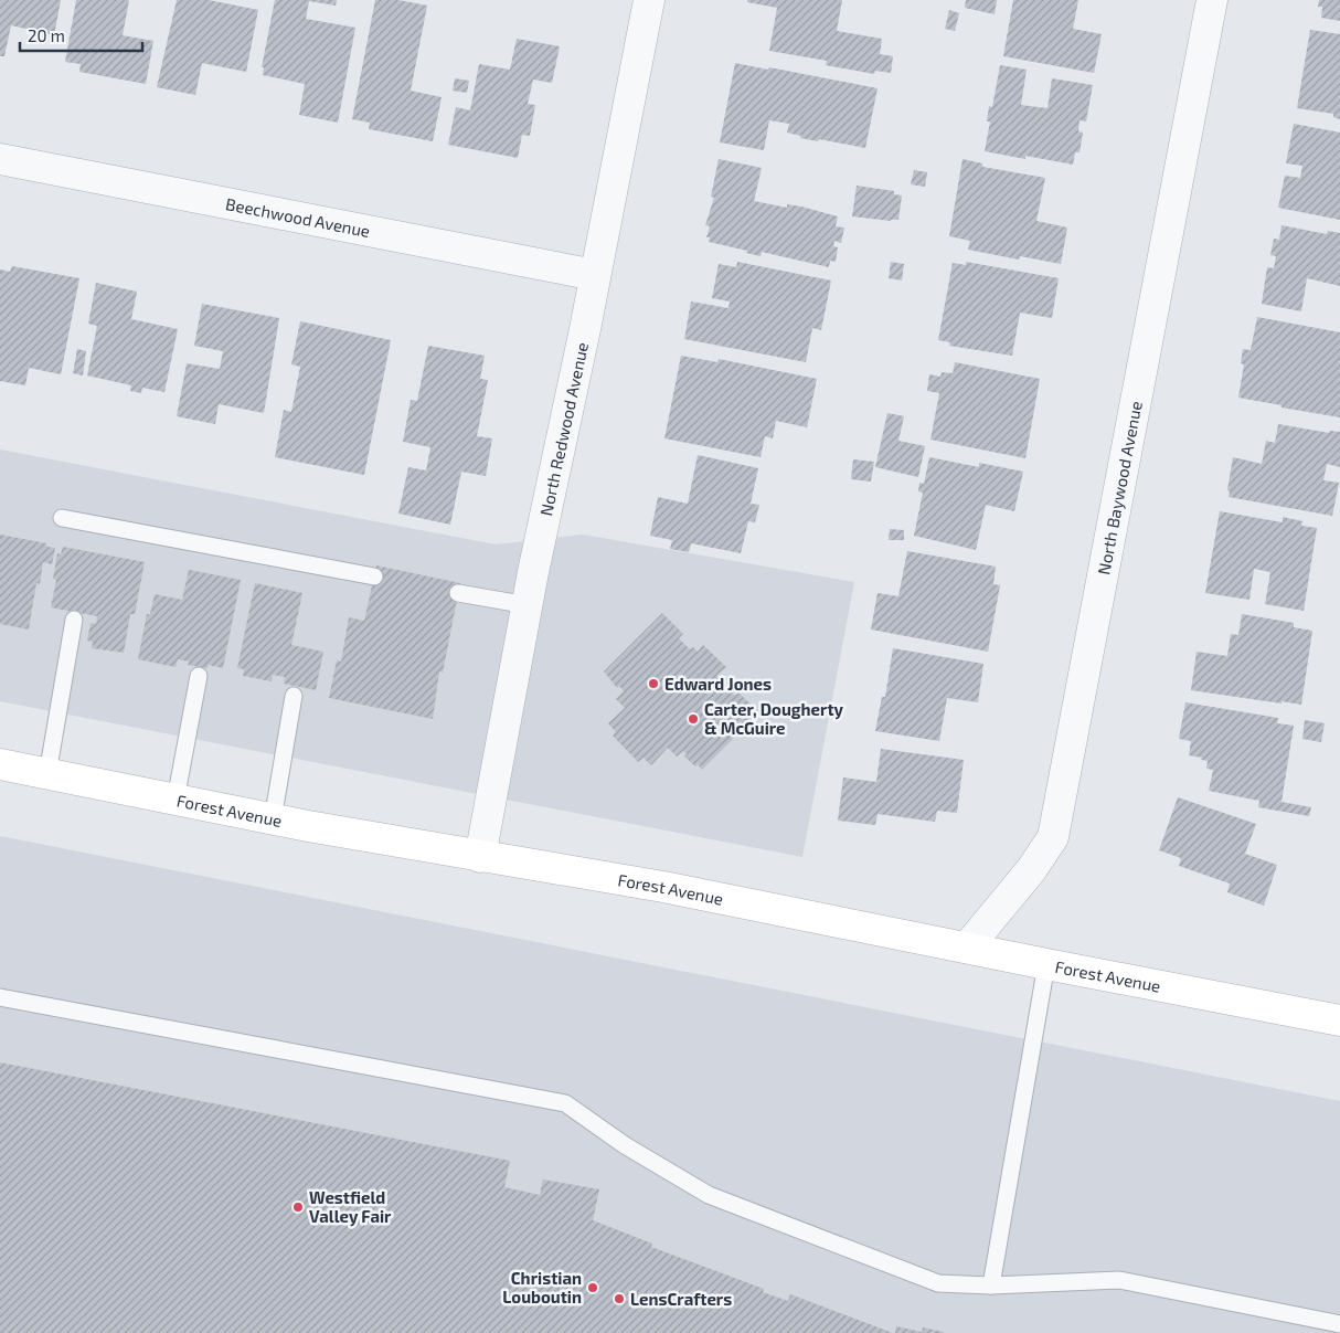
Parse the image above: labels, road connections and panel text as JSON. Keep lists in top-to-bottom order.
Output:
{
  "streets": {
    "main road": ["Forest Avenue"],
    "street": ["Beechwood Avenue", "North Redwood Avenue", "North Baywood Avenue"]
  },
  "crossings": [
    ["Beechwood Avenue", "North Redwood Avenue"],
    ["North Redwood Avenue", "Forest Avenue"],
    ["North Baywood Avenue", "Forest Avenue"]
  ],
  "places": [
    "Edward Jones",
    "Carter, Dougherty & McGuire",
    "Westfield Valley Fair",
    "Christian Louboutin",
    "LensCrafters"
  ],
  "scale_bar": "20 m"
}
